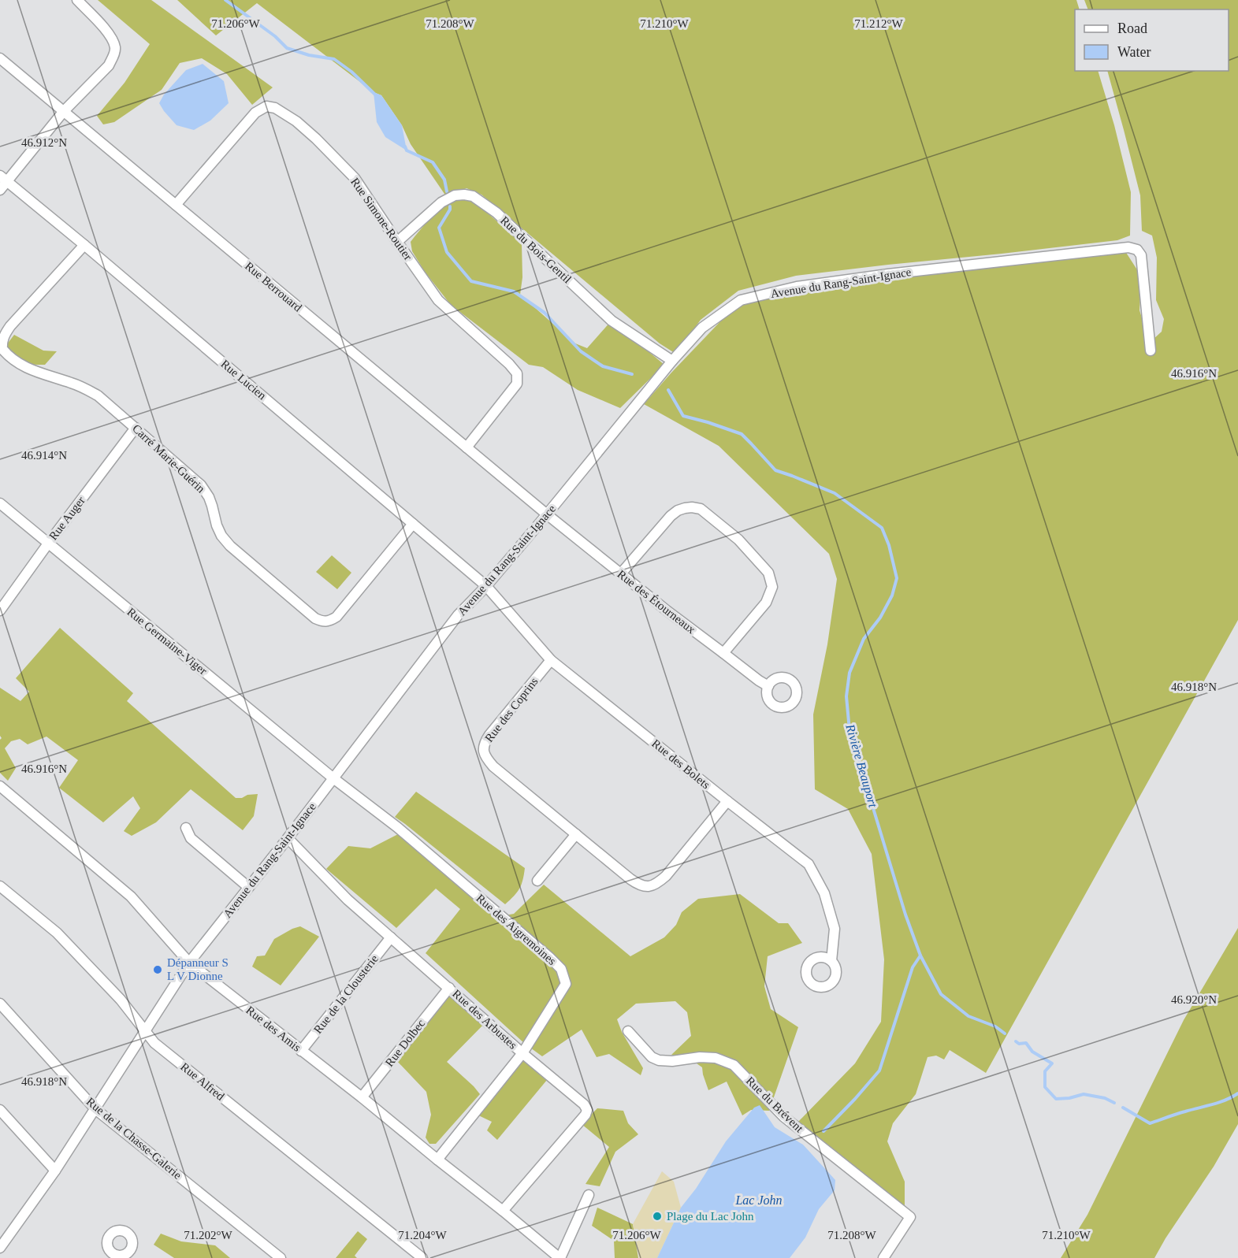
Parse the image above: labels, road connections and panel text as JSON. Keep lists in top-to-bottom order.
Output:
{
  "streets": {
    "street": [
      "Rue Simone-Routier",
      "Rue du Bois-Gentil",
      "Avenue du Rang-Saint-Ignace",
      "Rue Berrouard",
      "Rue Lucien",
      "Carré Marie-Guérin",
      "Rue Auger",
      "Rue des Étourneaux",
      "Rue Germaine-Viger",
      "Rue des Coprins",
      "Rue des Bolets",
      "Rue des Aigremoines",
      "Rue de la Clousterie",
      "Rue des Arbustes",
      "Rue des Amis",
      "Rue Dolbec",
      "Rue Alfred",
      "Rue du Brévent",
      "Rue de la Chasse-Galerie"
    ]
  },
  "crossings": [
    ["Rue Simone-Routier", "Rue du Bois-Gentil"],
    ["Rue Simone-Routier", "Rue Berrouard"],
    ["Rue du Bois-Gentil", "Avenue du Rang-Saint-Ignace"],
    ["Avenue du Rang-Saint-Ignace", "Rue Berrouard"],
    ["Avenue du Rang-Saint-Ignace", "Rue Lucien"],
    ["Avenue du Rang-Saint-Ignace", "Rue des Étourneaux"],
    ["Avenue du Rang-Saint-Ignace", "Rue Germaine-Viger"],
    ["Avenue du Rang-Saint-Ignace", "Rue des Bolets"],
    ["Avenue du Rang-Saint-Ignace", "Rue des Aigremoines"],
    ["Avenue du Rang-Saint-Ignace", "Rue des Arbustes"],
    ["Avenue du Rang-Saint-Ignace", "Rue des Amis"],
    ["Avenue du Rang-Saint-Ignace", "Rue Alfred"],
    ["Avenue du Rang-Saint-Ignace", "Rue de la Chasse-Galerie"],
    ["Rue Berrouard", "Rue des Étourneaux"],
    ["Rue Lucien", "Carré Marie-Guérin"],
    ["Rue Lucien", "Rue des Bolets"],
    ["Carré Marie-Guérin", "Rue Auger"],
    ["Rue Auger", "Rue Germaine-Viger"],
    ["Rue Germaine-Viger", "Rue des Aigremoines"],
    ["Rue des Coprins", "Rue des Bolets"],
    ["Rue des Aigremoines", "Rue des Arbustes"],
    ["Rue des Aigremoines", "Rue des Amis"],
    ["Rue de la Clousterie", "Rue des Arbustes"],
    ["Rue de la Clousterie", "Rue des Amis"],
    ["Rue des Arbustes", "Rue des Amis"],
    ["Rue des Arbustes", "Rue Dolbec"],
    ["Rue des Amis", "Rue Dolbec"]
  ],
  "water": ["Rivière Beauport", "Lac John"],
  "places": ["Dépanneur S L V Dionne", "Plage du Lac John"],
  "legend": ["Road", "Water"],
  "coordinates": [
    "71.206°W",
    "71.208°W",
    "71.210°W",
    "71.212°W",
    "46.912°N",
    "46.916°N",
    "46.914°N",
    "46.918°N",
    "46.920°N",
    "71.202°W",
    "71.204°W"
  ]
}
